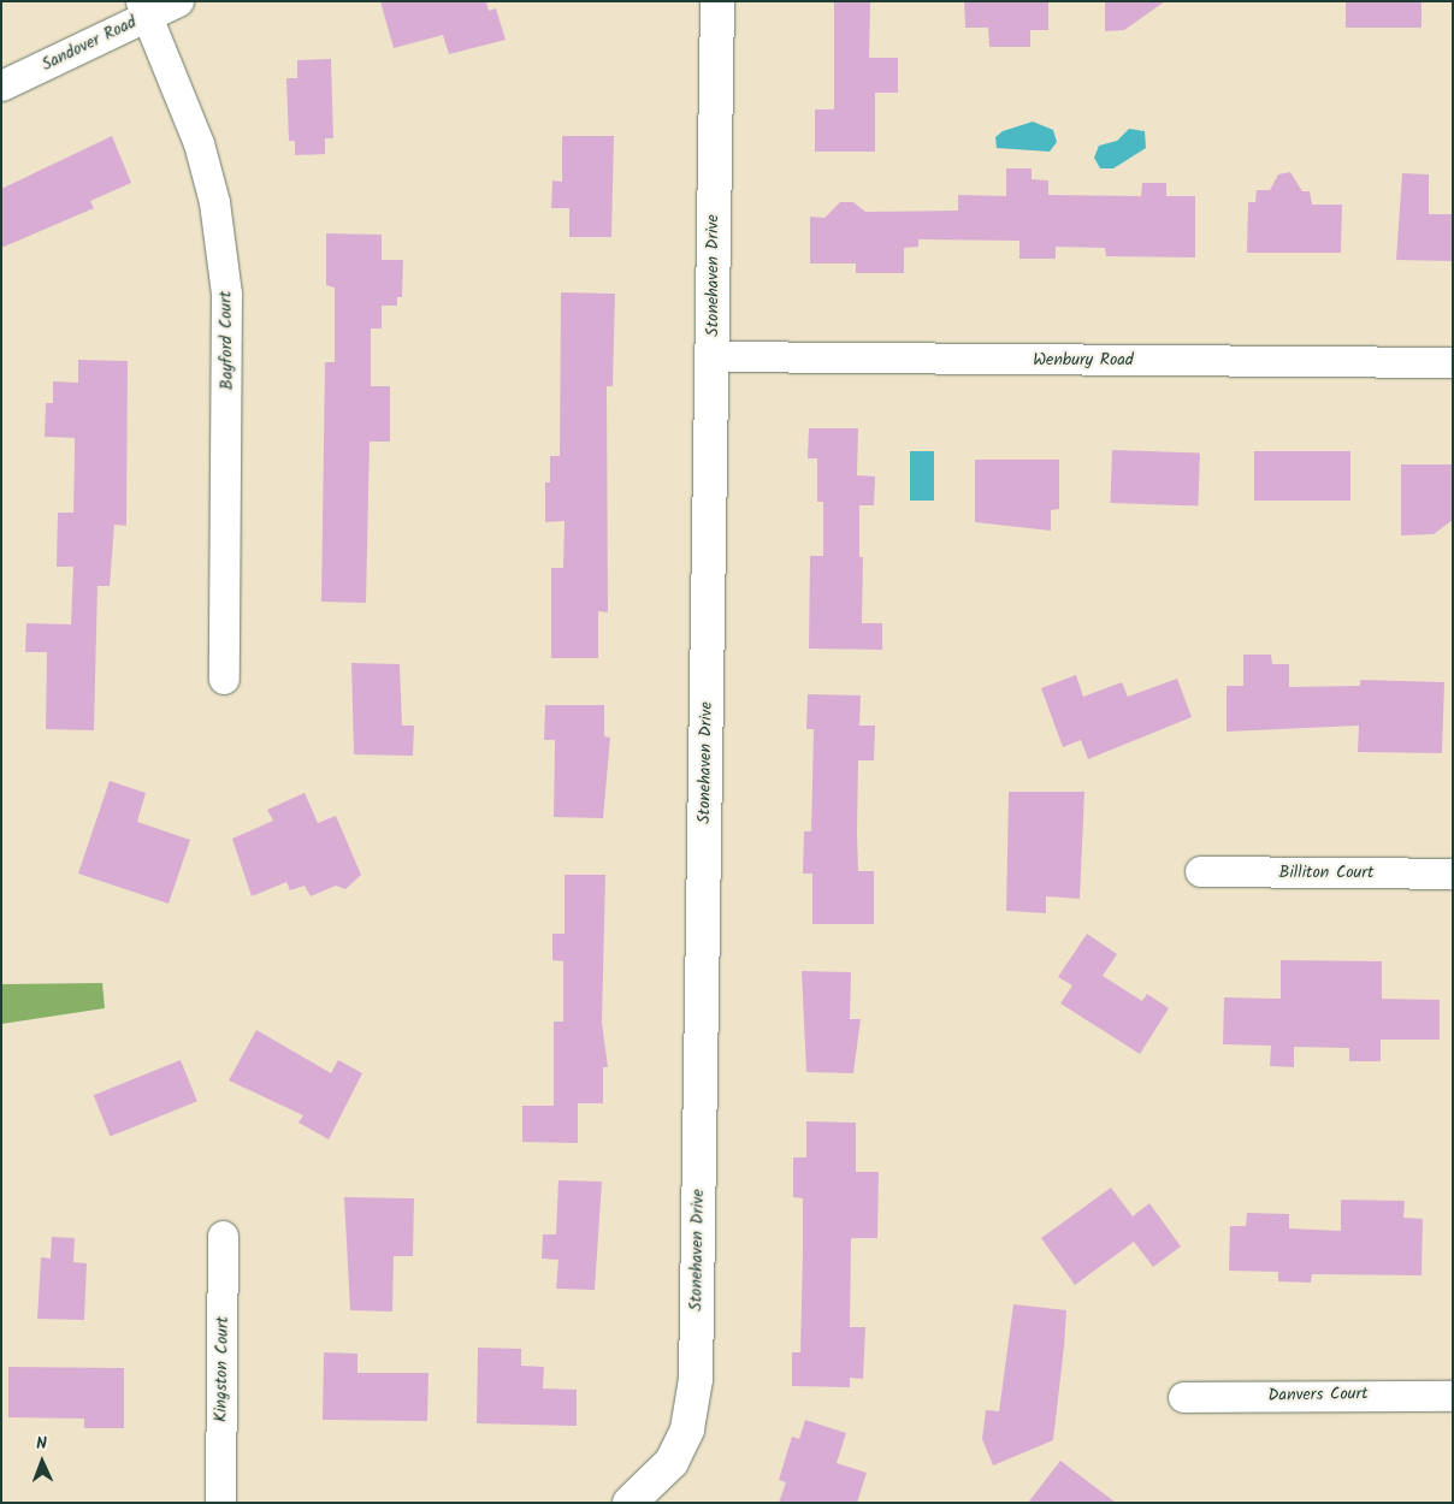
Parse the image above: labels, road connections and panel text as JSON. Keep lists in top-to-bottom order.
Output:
{
  "streets": {
    "street": [
      "Sandover Road",
      "Stonehaven Drive",
      "Bayford Court",
      "Wenbury Road",
      "Billiton Court",
      "Kingston Court",
      "Danvers Court"
    ]
  },
  "crossings": [
    ["Sandover Road", "Bayford Court"],
    ["Stonehaven Drive", "Wenbury Road"]
  ],
  "north": "top"
}
